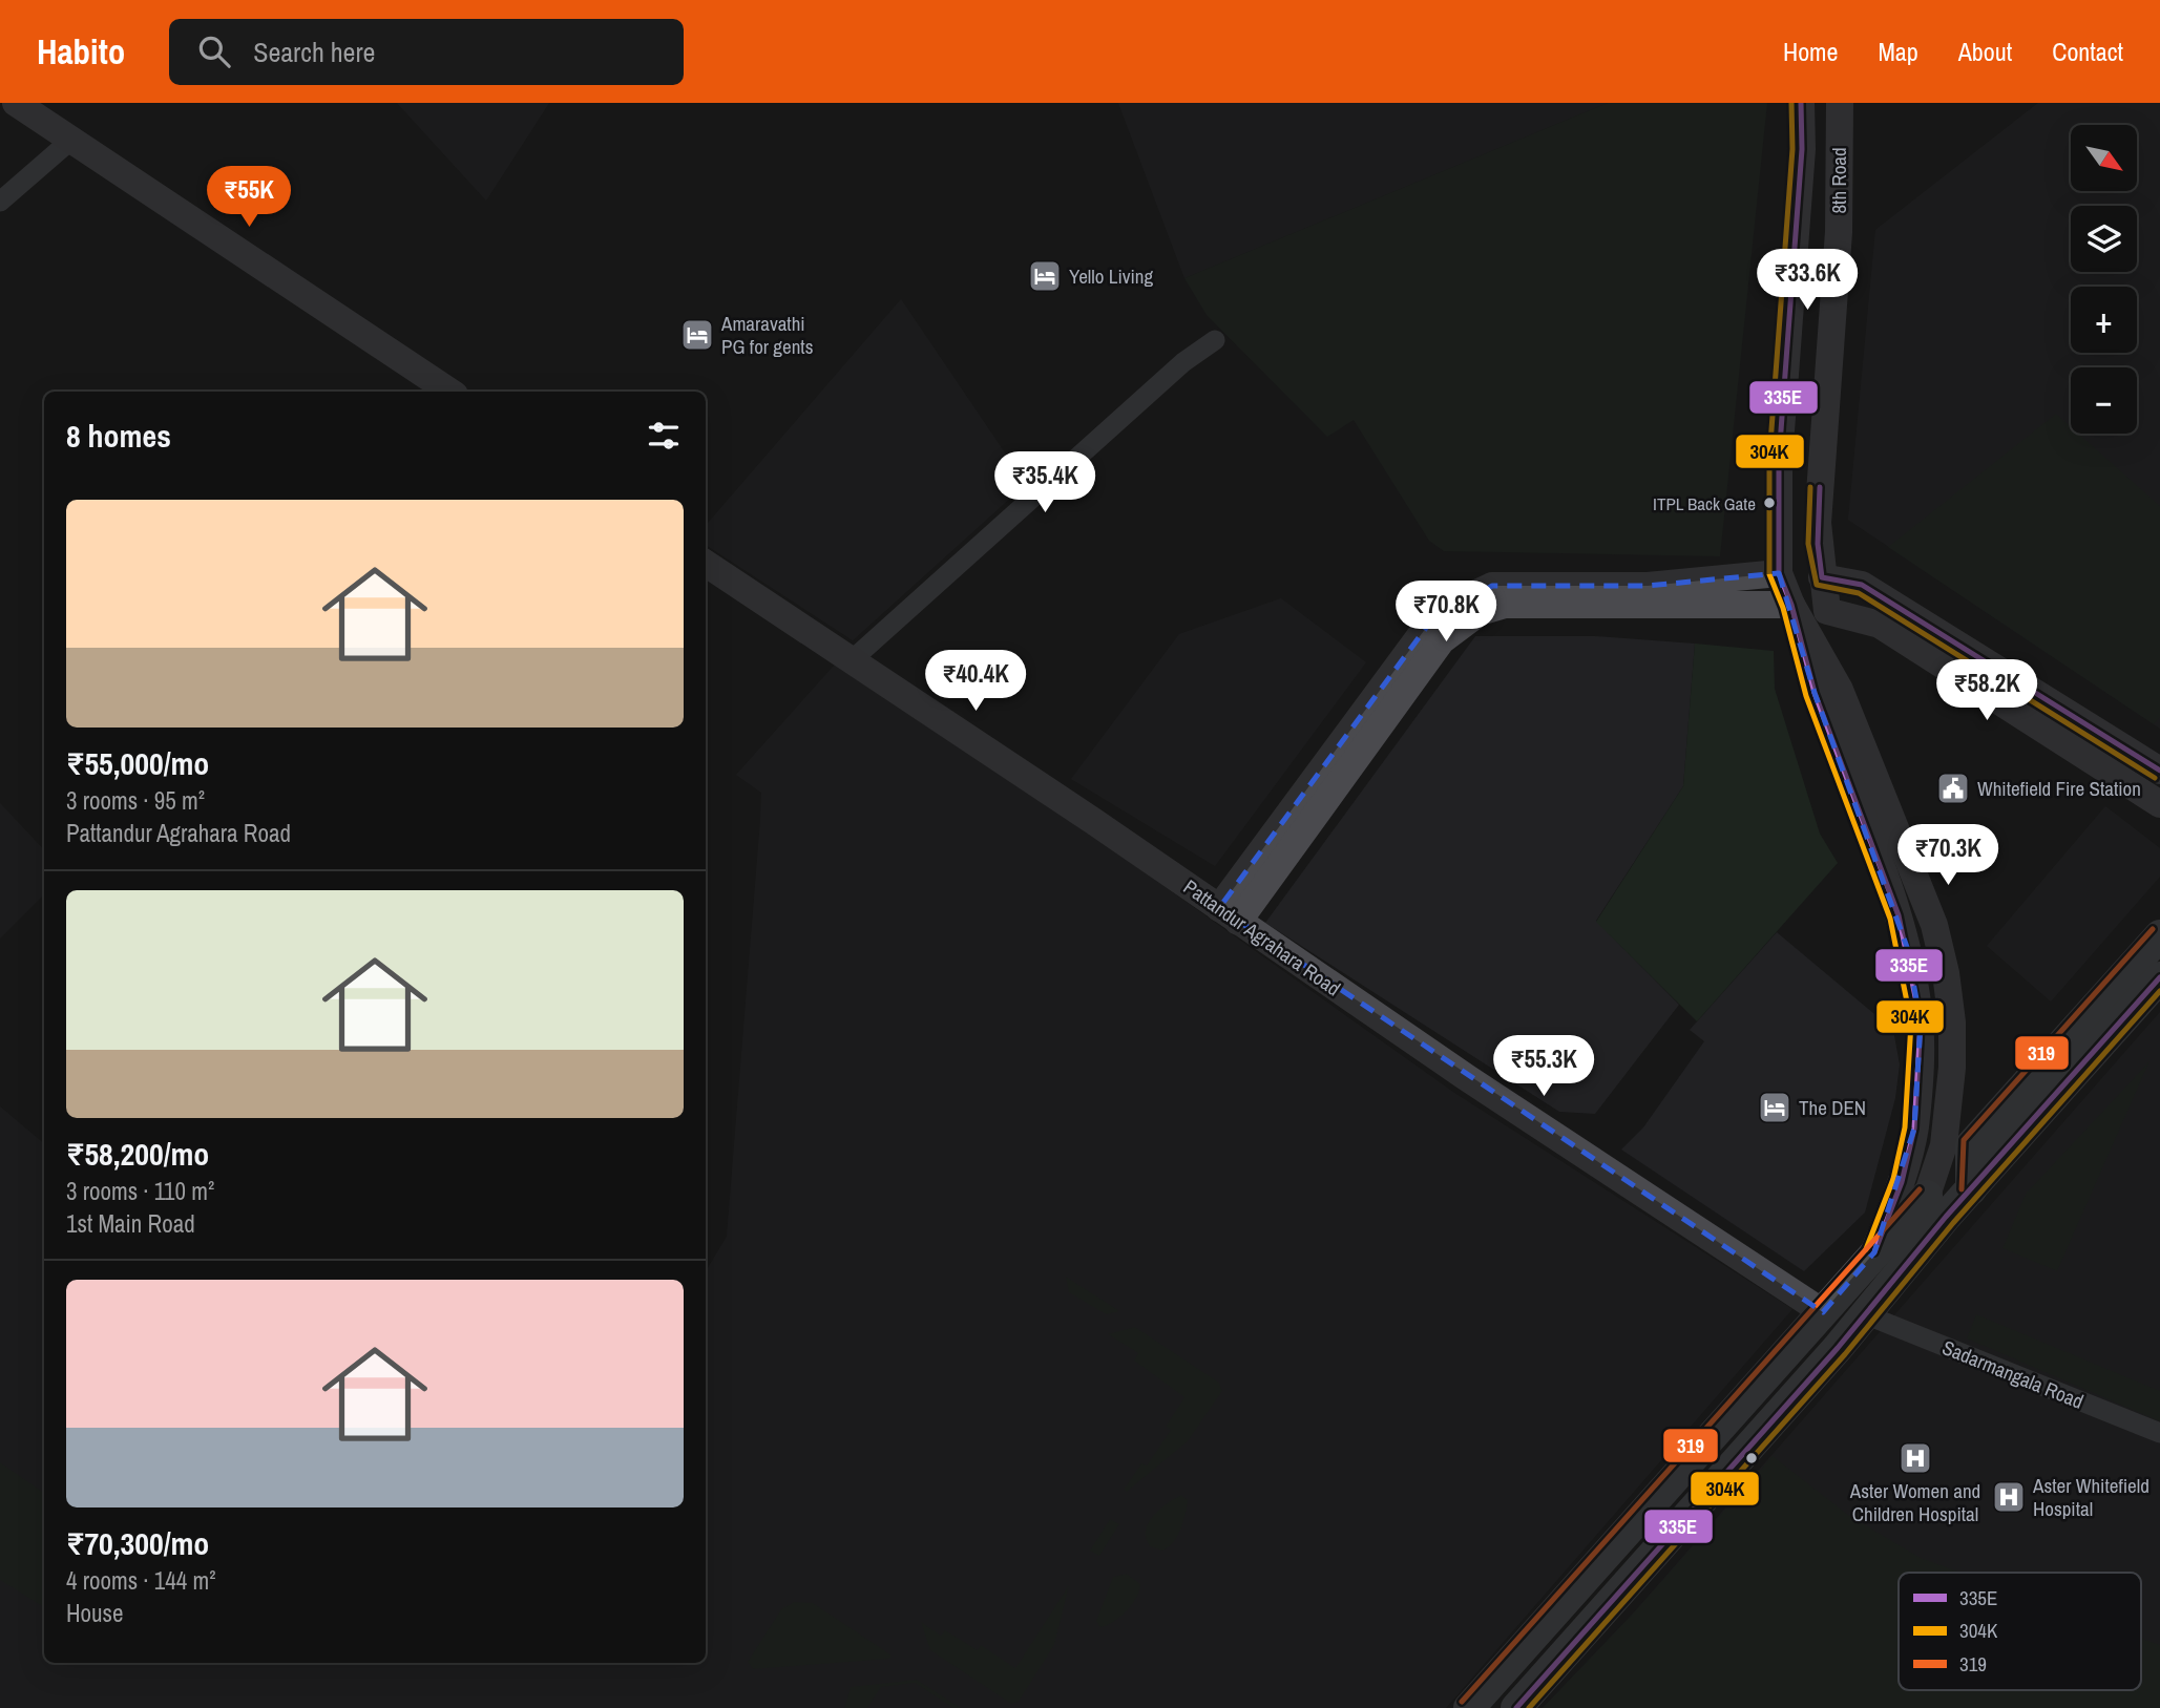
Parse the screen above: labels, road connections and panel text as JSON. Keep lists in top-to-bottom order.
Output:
{
  "streets": {
    "street": ["8th Road", "Pattandur Agrahara Road", "Sadarmangala Road"]
  },
  "places": {
    "hotel": ["Yello Living", "Amaravathi PG for gents", "The DEN"],
    "other": ["ITPL Back Gate"],
    "public building": ["Whitefield Fire Station"],
    "hospital": ["Aster Women and Children Hospital", "Aster Whitefield Hospital"]
  },
  "lines": ["transit line 335E", "transit line 304K", "transit line 319"],
  "legend": ["335E", "304K", "319"],
  "north": "bottom right",
  "page": {
    "header": "Habito",
    "search": "Search here",
    "nav": [
      "Home",
      "Map",
      "About",
      "Contact"
    ],
    "map_buttons": ["+", "−"],
    "price": [
      "₹55K",
      "₹33.6K",
      "₹35.4K",
      "₹70.8K",
      "₹40.4K",
      "₹58.2K",
      "₹70.3K",
      "₹55.3K"
    ],
    "heading": "8 homes",
    "list": [
      {
        "name": "₹55,000/mo",
        "note": "3 rooms · 95 m² · Pattandur Agrahara Road"
      },
      {
        "name": "₹58,200/mo",
        "note": "3 rooms · 110 m² · 1st Main Road"
      },
      {
        "name": "₹70,300/mo",
        "note": "4 rooms · 144 m² · House"
      }
    ]
  }
}
